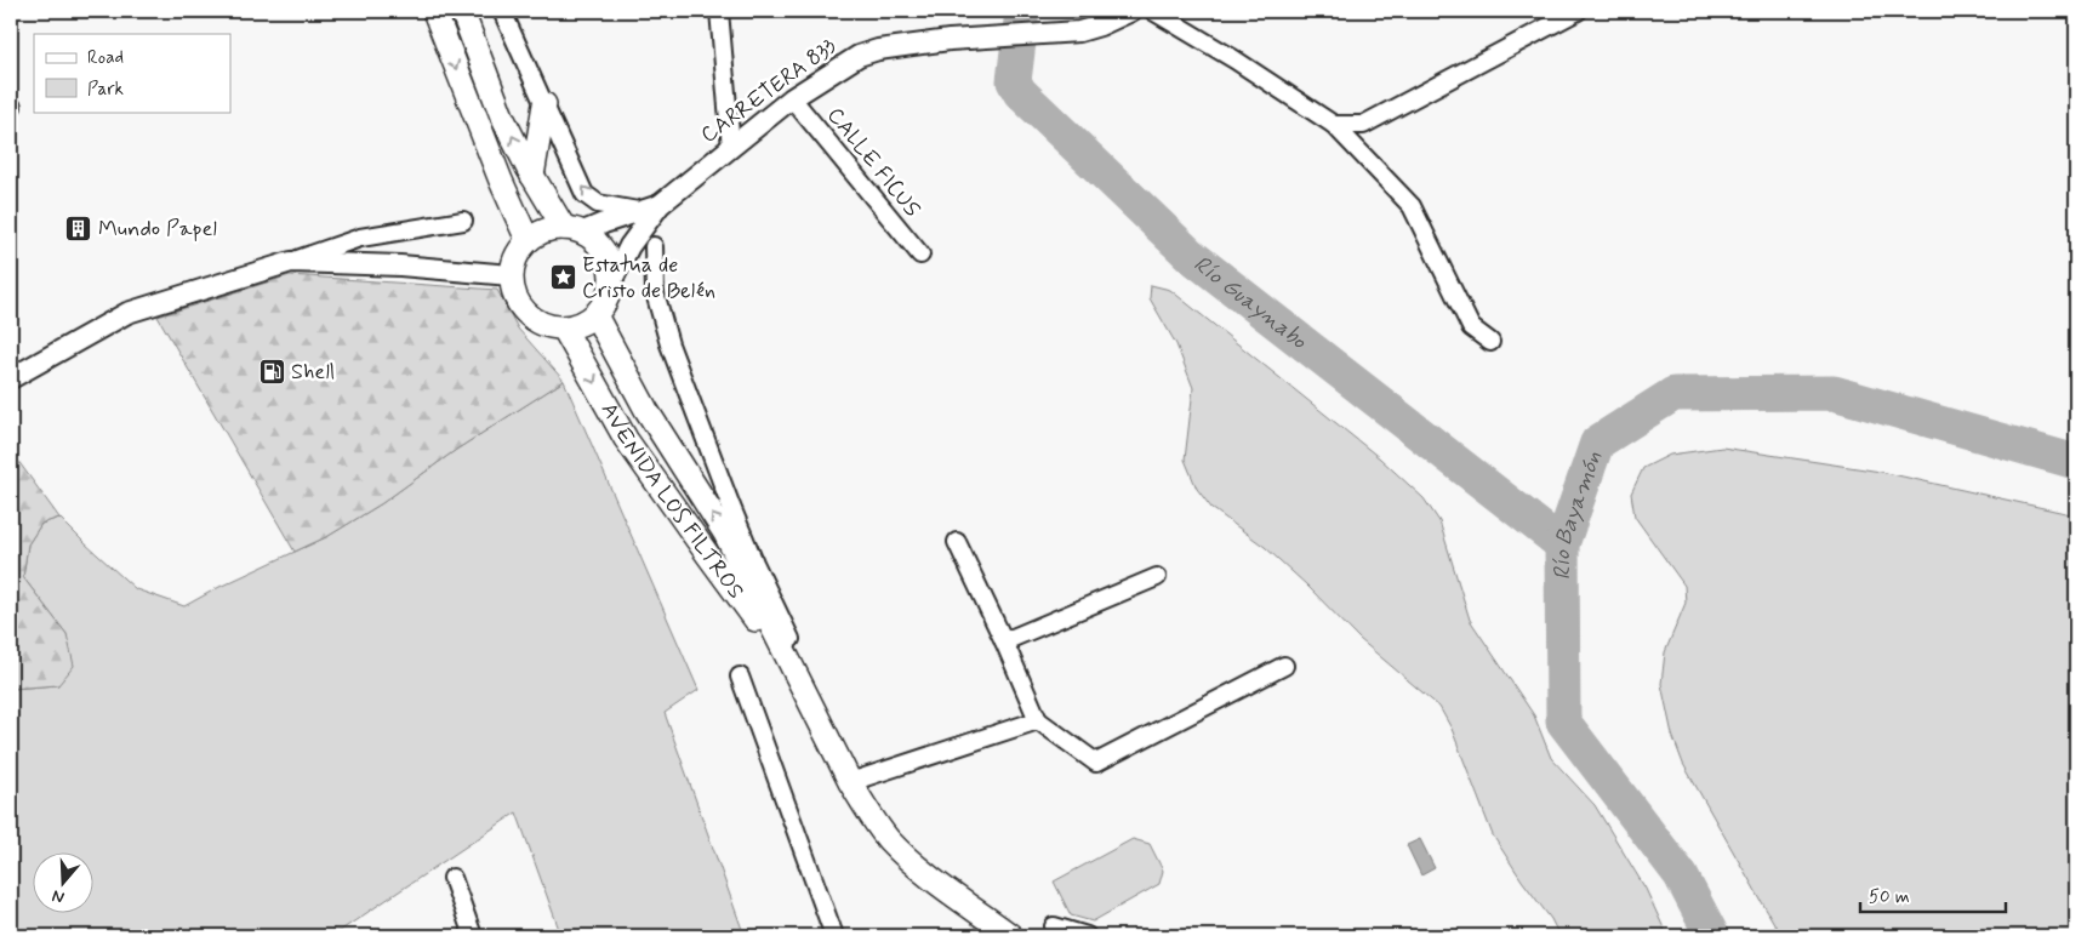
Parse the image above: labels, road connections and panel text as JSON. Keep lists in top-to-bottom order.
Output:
{
  "streets": {
    "main road": ["AVENIDA LOS FILTROS"],
    "street": ["CARRETERA 833", "CALLE FICUS"]
  },
  "crossings": [
    ["CARRETERA 833", "CALLE FICUS"],
    ["CARRETERA 833", "AVENIDA LOS FILTROS"]
  ],
  "water": ["Río Guaynabo", "Río Bayamón"],
  "places": {
    "building": ["Mundo Papel"],
    "place": ["Estatua de Cristo de Belén"],
    "fuel station": ["Shell"]
  },
  "legend": ["Road", "Park"],
  "scale_bar": "50 m",
  "north": "bottom"
}
